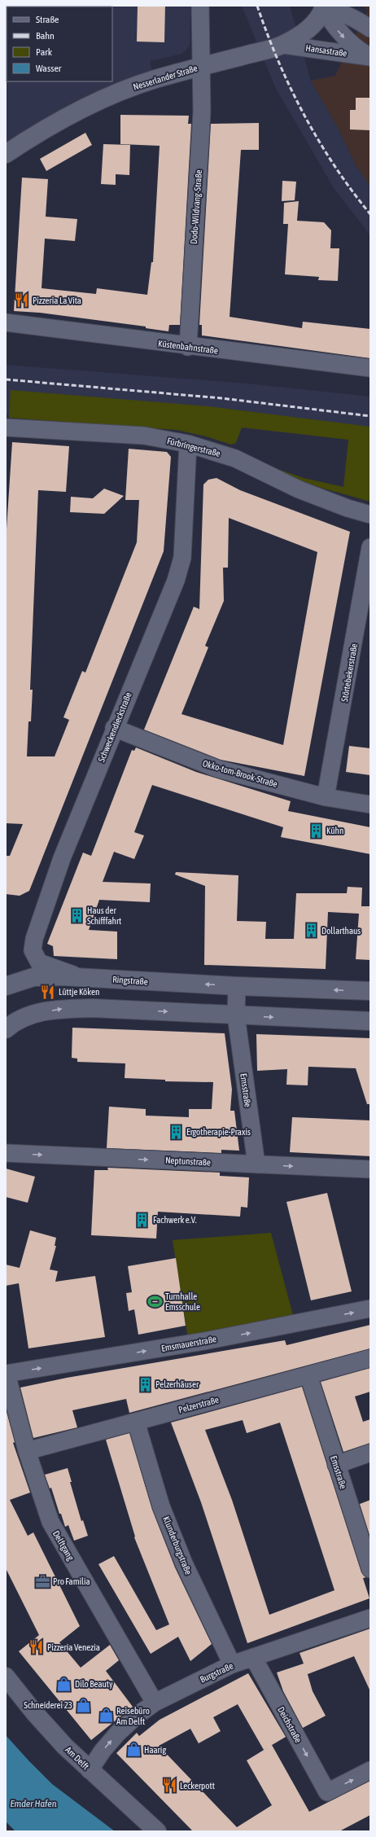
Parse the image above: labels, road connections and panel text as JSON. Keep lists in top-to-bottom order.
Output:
{
  "streets": {
    "street": [
      "Hansastraße",
      "Nesserlander Straße",
      "Dodo-Wildvang-Straße",
      "Küstenbahnstraße",
      "Fürbringerstraße",
      "Störtebekerstraße",
      "Schweckendieckstraße",
      "Okko-tom-Brook-Straße",
      "Ringstraße",
      "Emsstraße",
      "Neptunstraße",
      "Emsmauerstraße",
      "Pelzerstraße",
      "Delftgang",
      "Klunderburgstraße",
      "Burgstraße",
      "Deichstraße",
      "Am Delft"
    ]
  },
  "crossings": [
    ["Hansastraße", "Nesserlander Straße"],
    ["Nesserlander Straße", "Dodo-Wildvang-Straße"],
    ["Dodo-Wildvang-Straße", "Küstenbahnstraße"],
    ["Fürbringerstraße", "Schweckendieckstraße"],
    ["Störtebekerstraße", "Okko-tom-Brook-Straße"],
    ["Schweckendieckstraße", "Okko-tom-Brook-Straße"],
    ["Schweckendieckstraße", "Ringstraße"],
    ["Emsstraße", "Neptunstraße"],
    ["Emsstraße", "Pelzerstraße"],
    ["Emsmauerstraße", "Delftgang"],
    ["Pelzerstraße", "Delftgang"],
    ["Pelzerstraße", "Klunderburgstraße"],
    ["Delftgang", "Burgstraße"],
    ["Klunderburgstraße", "Burgstraße"],
    ["Burgstraße", "Deichstraße"],
    ["Burgstraße", "Am Delft"]
  ],
  "one_way": ["Emsmauerstraße", "Deichstraße"],
  "water": ["Emder Hafen"],
  "places": {
    "restaurant": [
      "Pizzeria La Vita",
      "Lüttje Köken",
      "Pizzeria Venezia",
      "Leckerpott"
    ],
    "building": [
      "Kühn",
      "Haus der Schifffahrt",
      "Dollarthaus",
      "Ergotherapie-Praxis",
      "Fachwerk e.V.",
      "Pelzerhäuser"
    ],
    "sports": ["Turnhalle Emsschule"],
    "office": ["Pro Familia"],
    "shop": [
      "Dilo Beauty",
      "Schneiderei 23",
      "Reisebüro Am Delft",
      "Haarig"
    ]
  },
  "legend": [
    "Straße",
    "Bahn",
    "Park",
    "Wasser"
  ]
}
